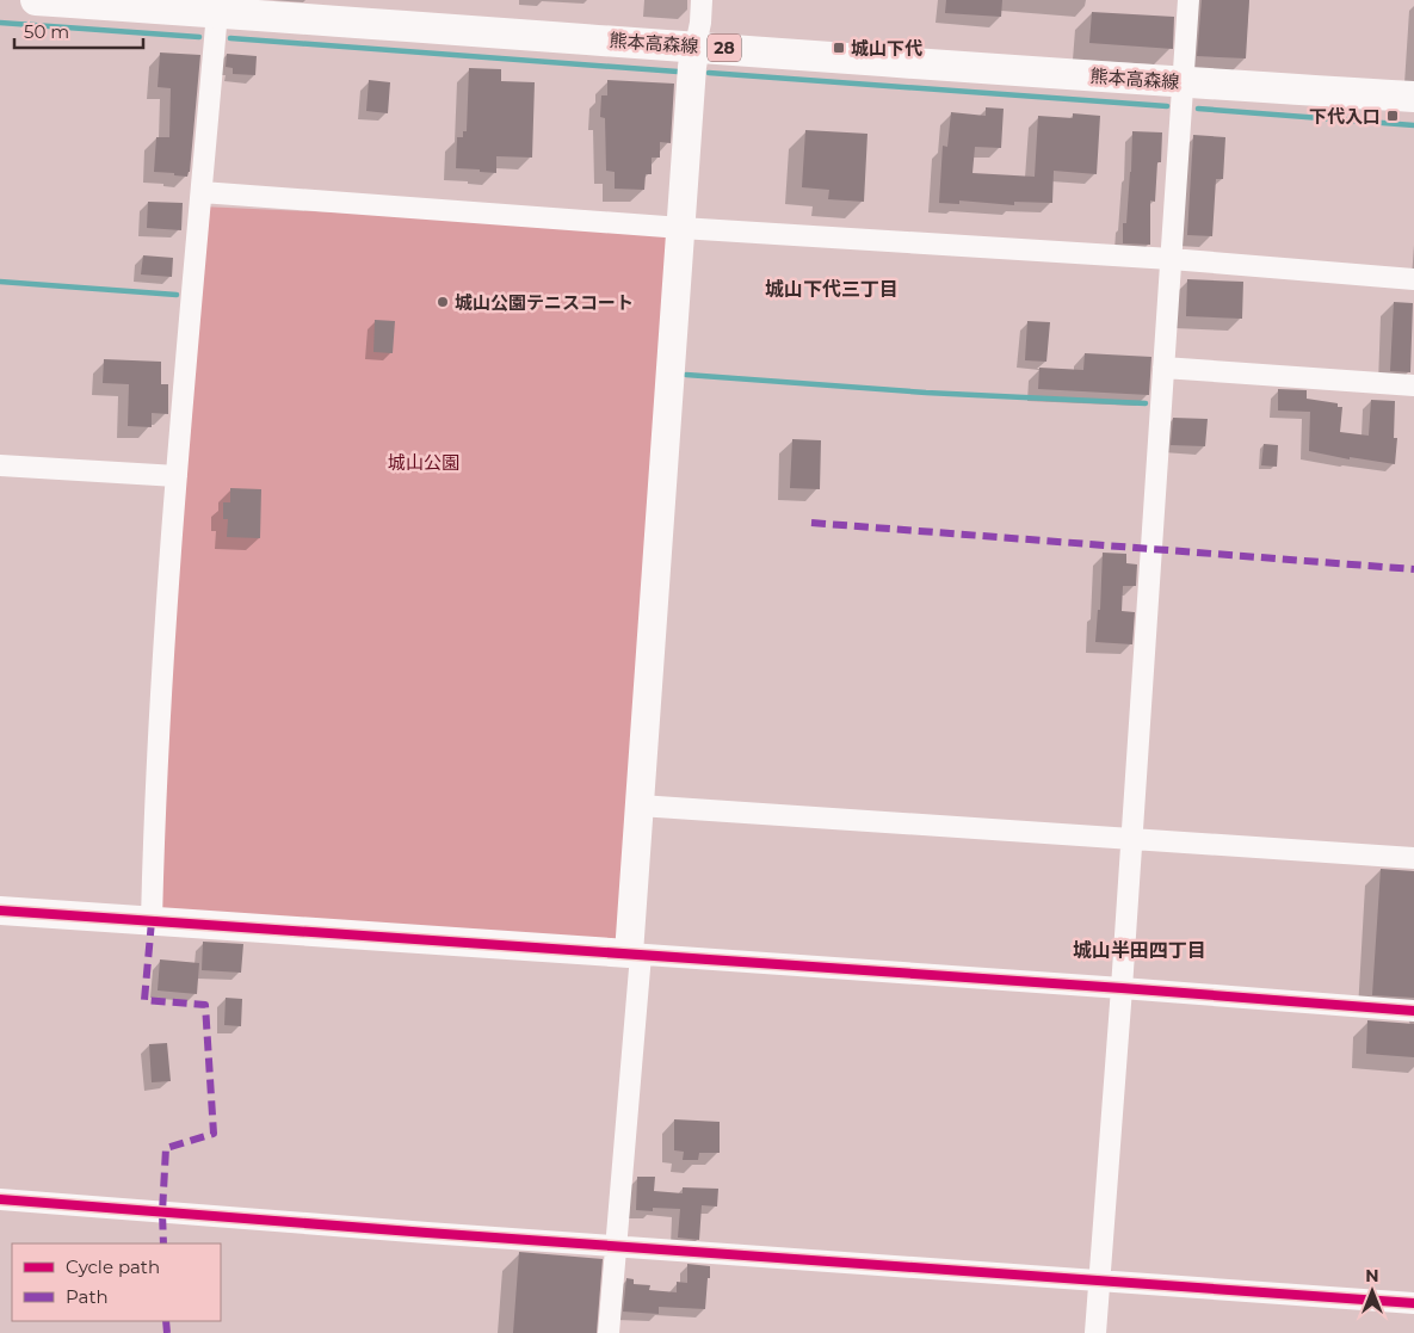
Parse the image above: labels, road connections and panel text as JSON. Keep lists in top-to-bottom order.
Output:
{
  "streets": {
    "main road": ["熊本高森線", "28"]
  },
  "districts": ["城山下代三丁目", "城山半田四丁目"],
  "parks": ["城山公園"],
  "places": {
    "transit": ["城山下代", "下代入口"],
    "other": ["城山公園テニスコート"]
  },
  "legend": ["Cycle path", "Path"],
  "scale_bar": "50 m",
  "north": "top"
}
